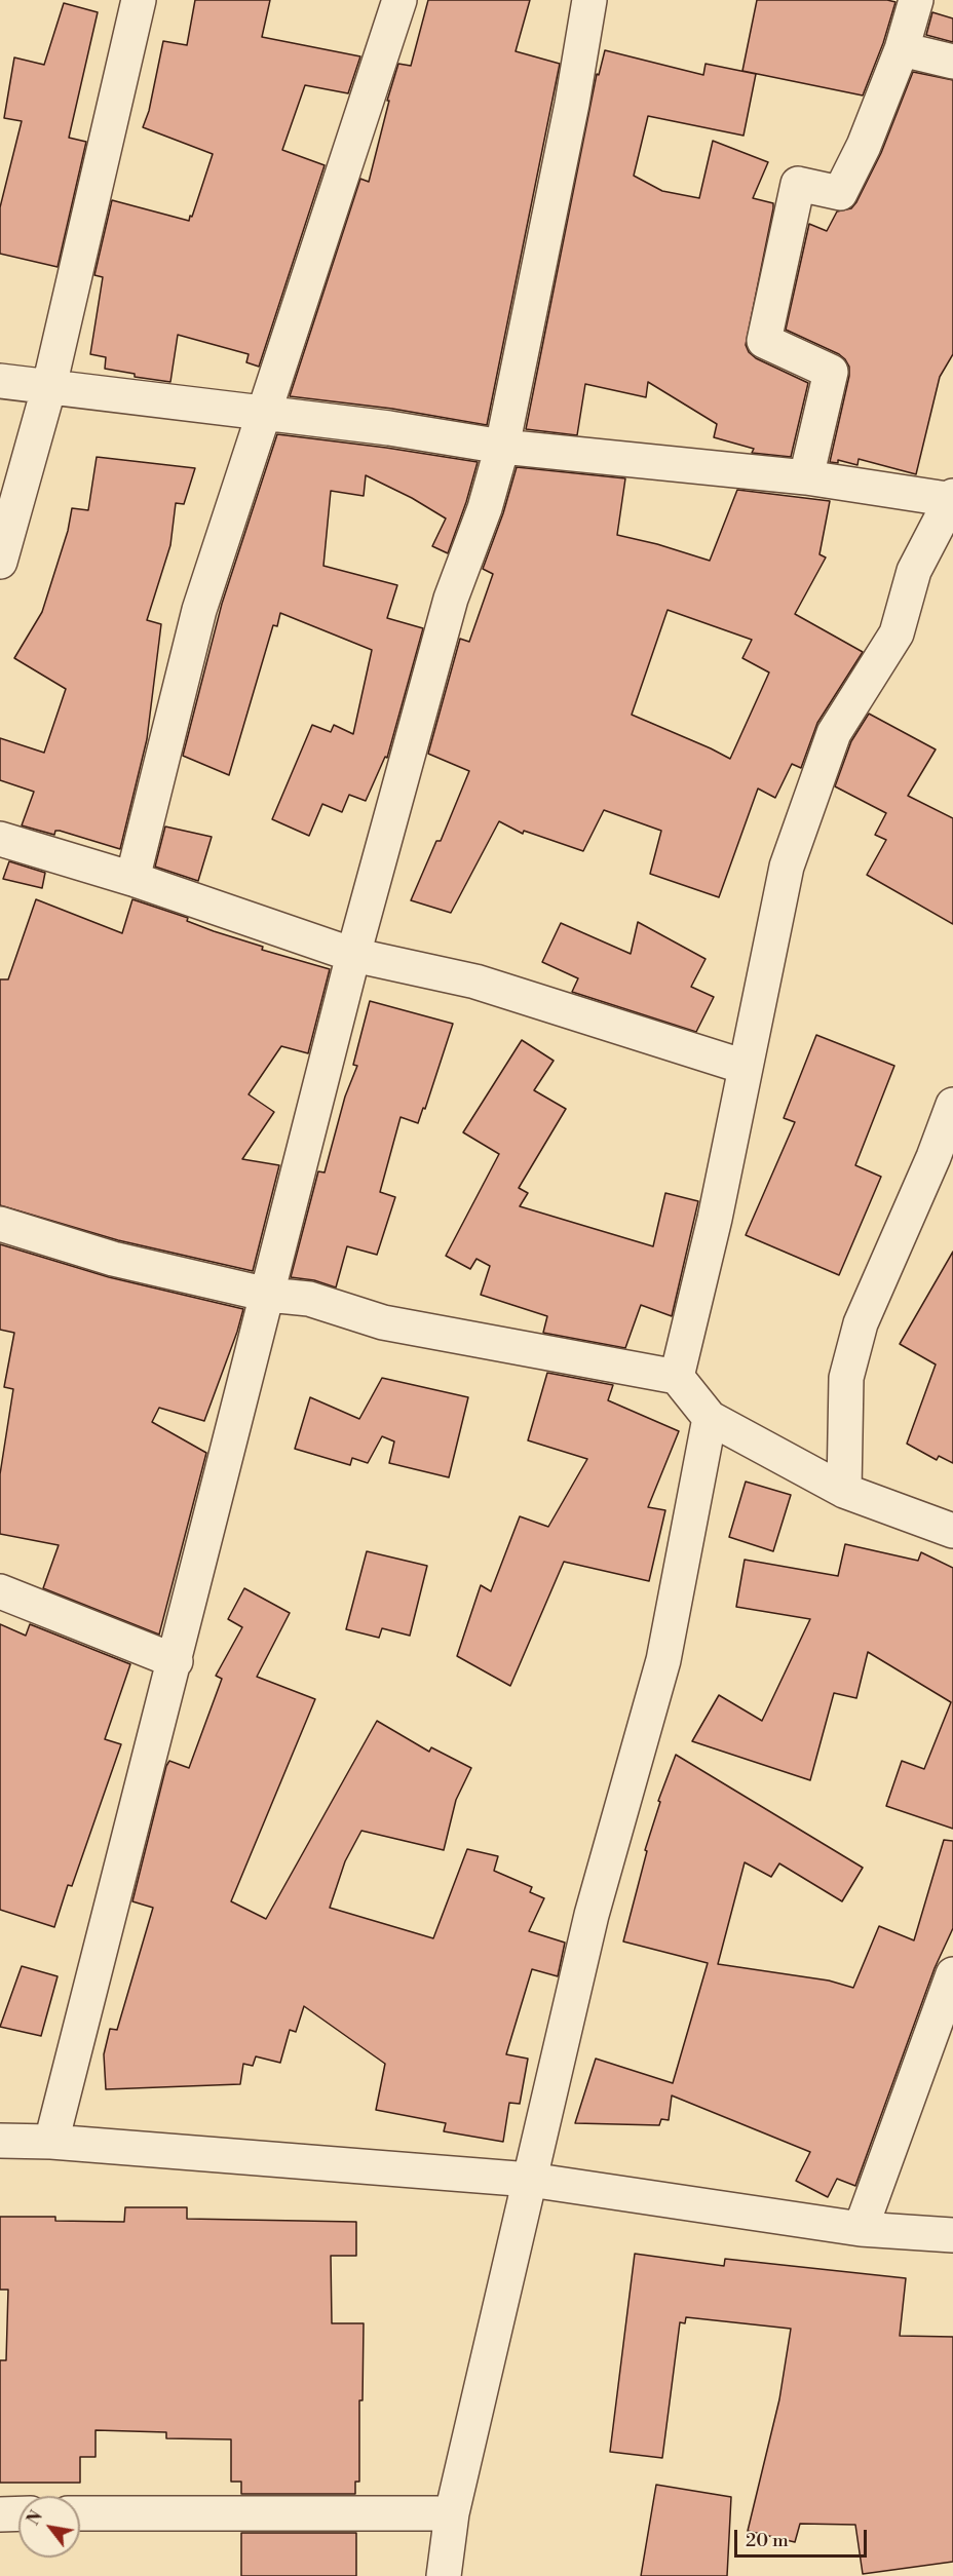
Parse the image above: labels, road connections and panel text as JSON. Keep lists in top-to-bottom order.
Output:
{
  "scale_bar": "20 m",
  "north": "top left"
}
